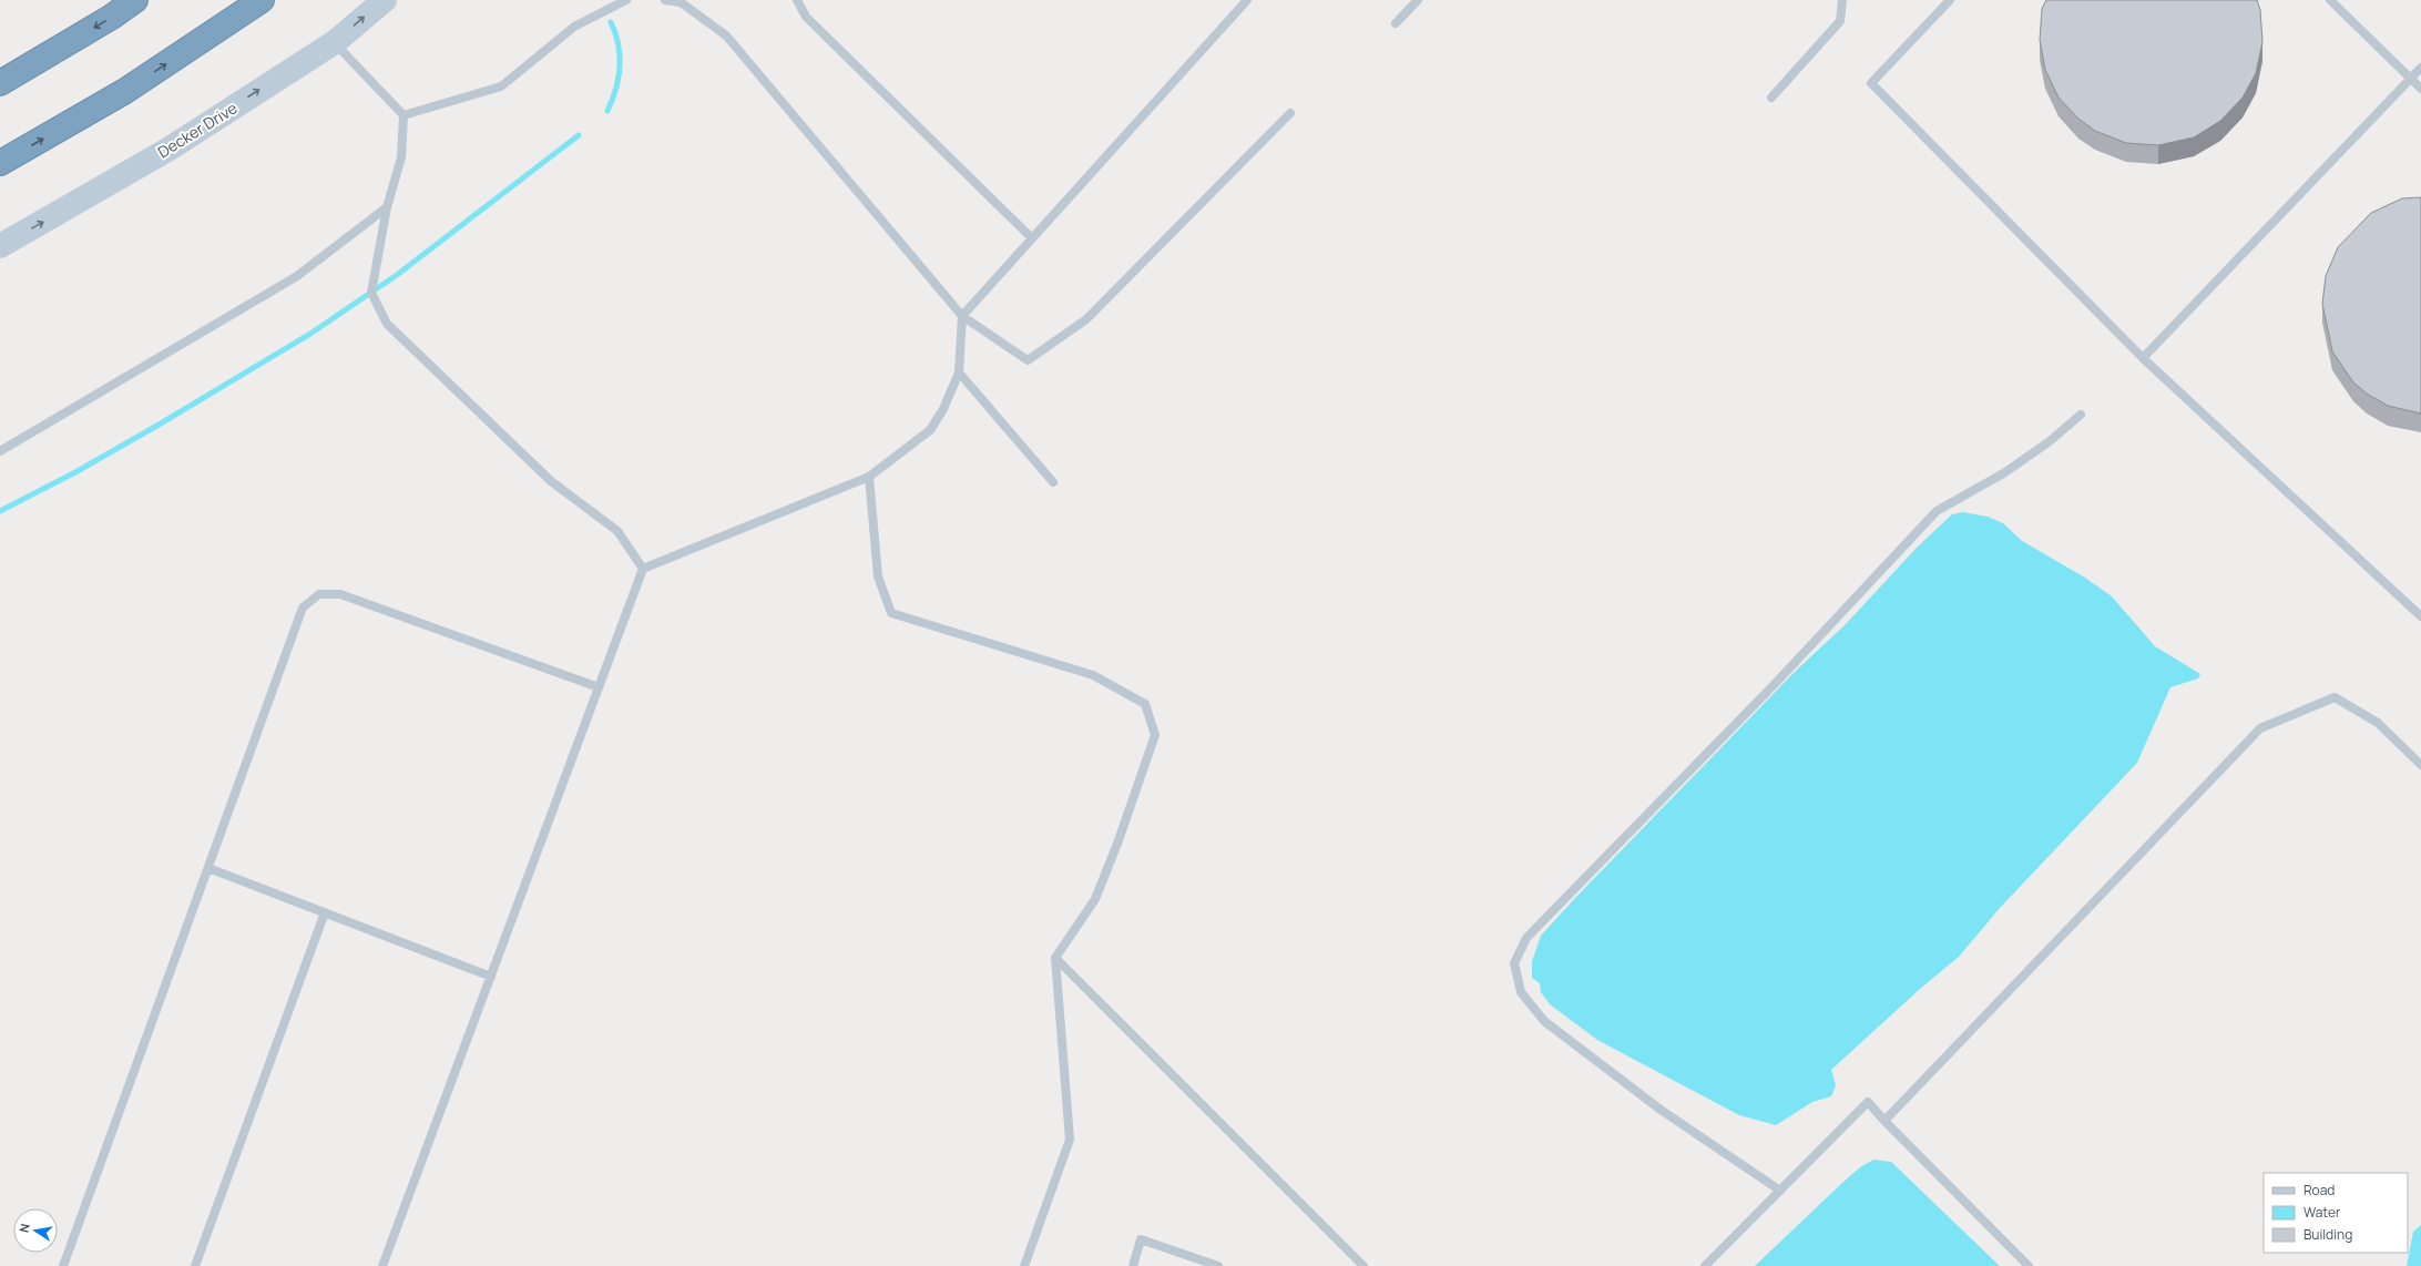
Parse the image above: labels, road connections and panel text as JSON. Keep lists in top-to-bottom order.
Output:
{
  "streets": {
    "main road": ["Decker Drive"]
  },
  "one_way": ["Decker Drive"],
  "legend": ["Road", "Water", "Building"],
  "north": "left"
}
